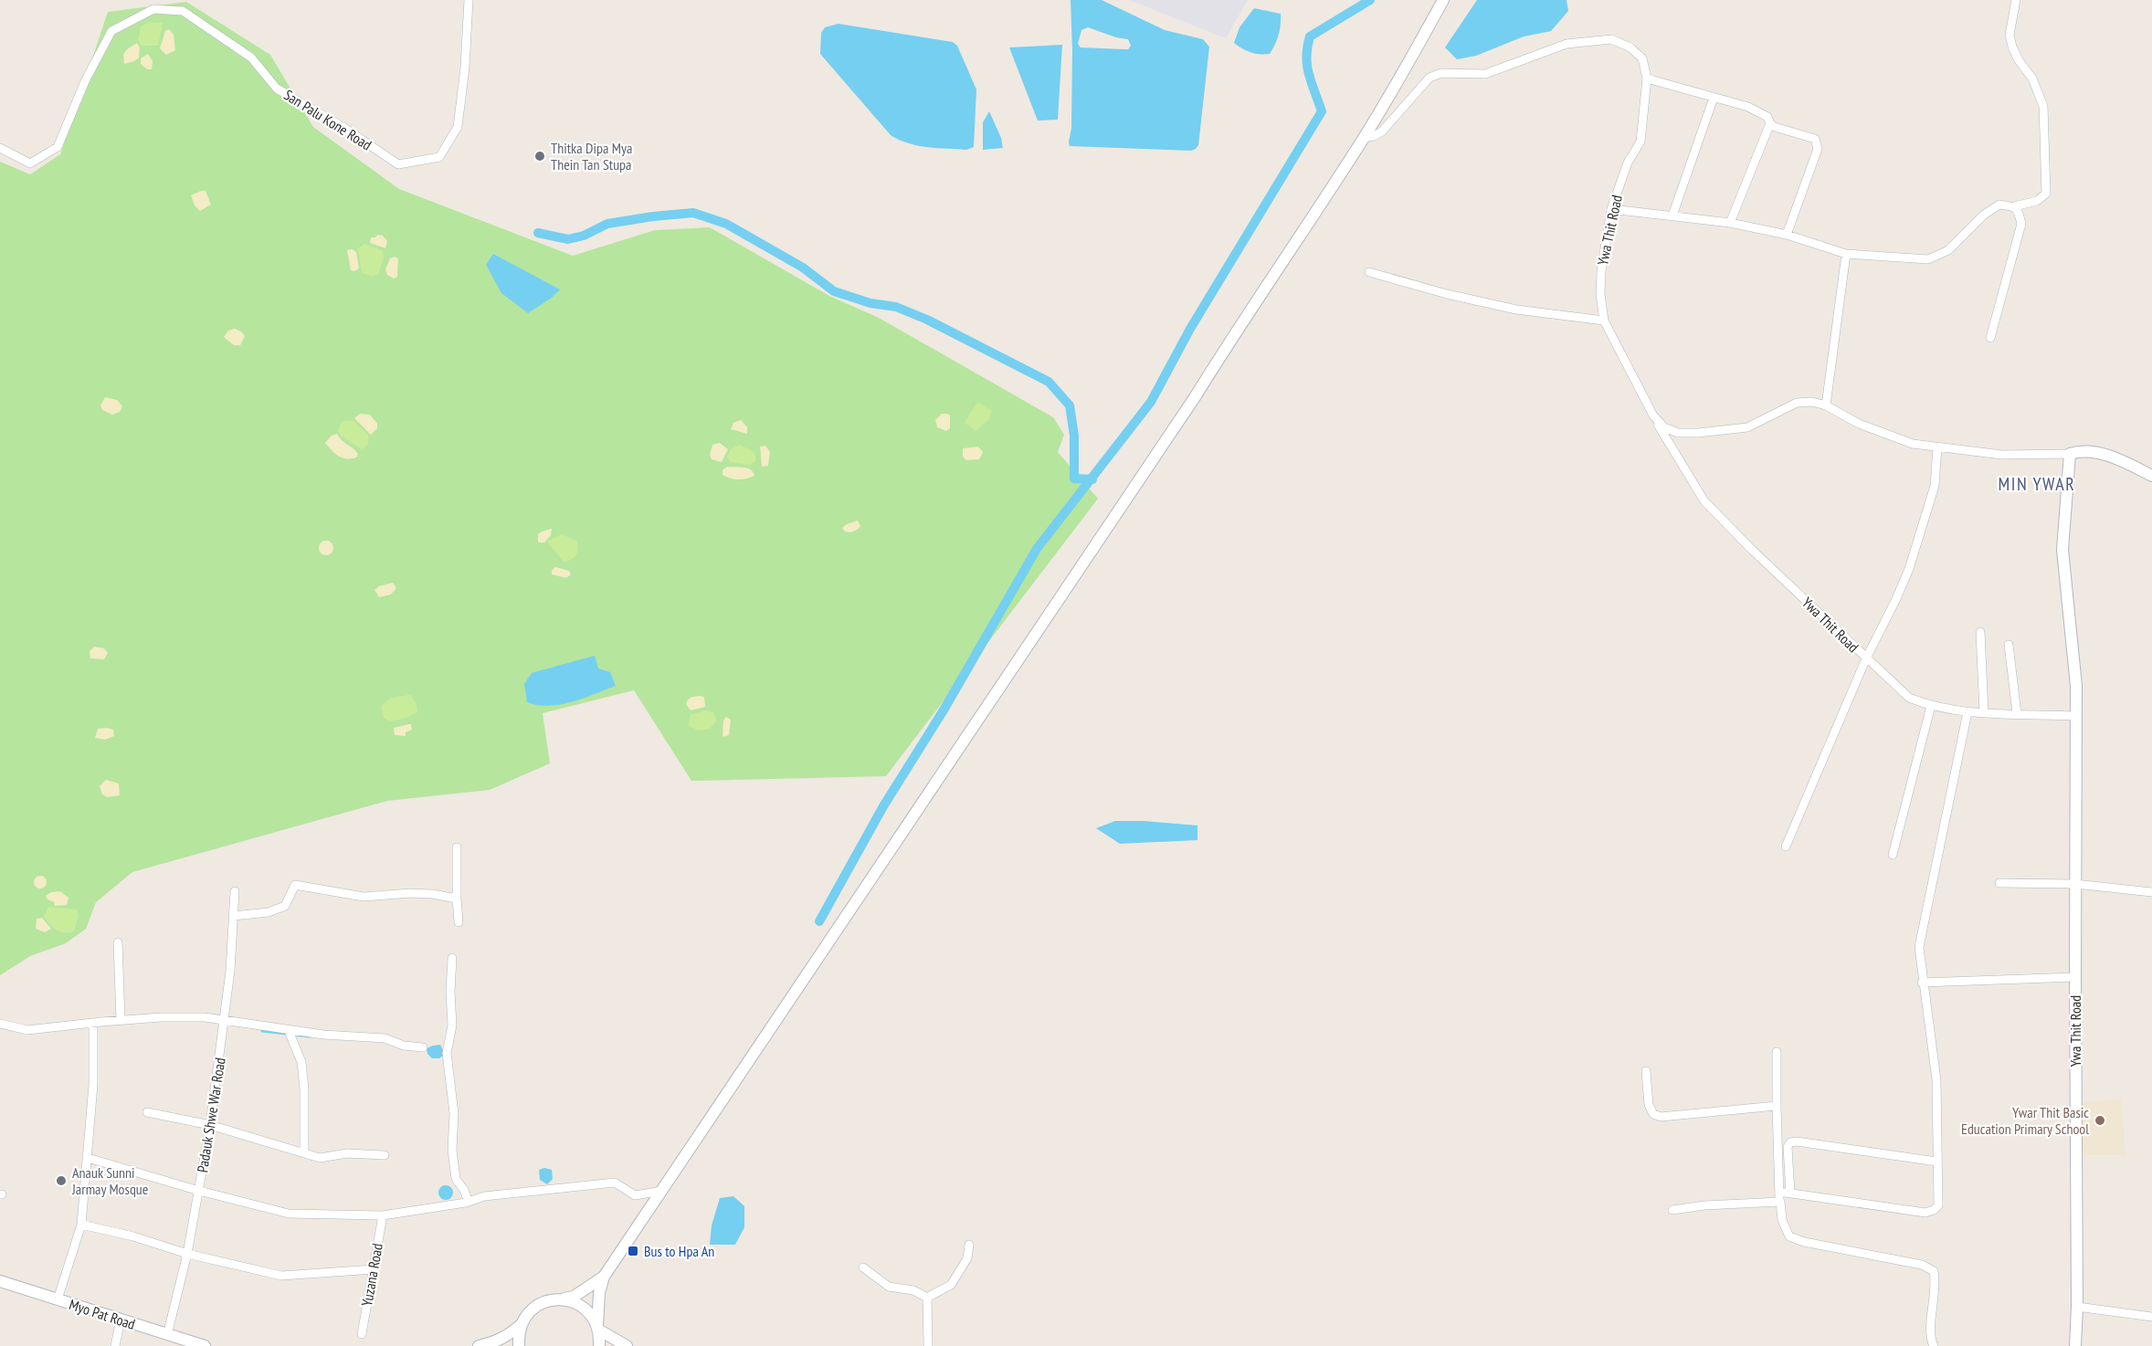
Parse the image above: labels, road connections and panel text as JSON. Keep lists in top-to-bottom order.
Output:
{
  "streets": {
    "main road": ["Ywa Thit Road", "Myo Pat Road"],
    "street": ["San Palu Kone Road", "Padauk Shwe War Road", "Yuzana Road"]
  },
  "crossings": [
    ["Padauk Shwe War Road", "Myo Pat Road"]
  ],
  "districts": ["MIN YWAR"],
  "places": {
    "other": ["Thitka Dipa Mya Thein Tan Stupa", "Ywar Thit Basic Education Primary School", "Anauk Sunni Jarmay Mosque"],
    "transit": ["Bus to Hpa An"]
  }
}
